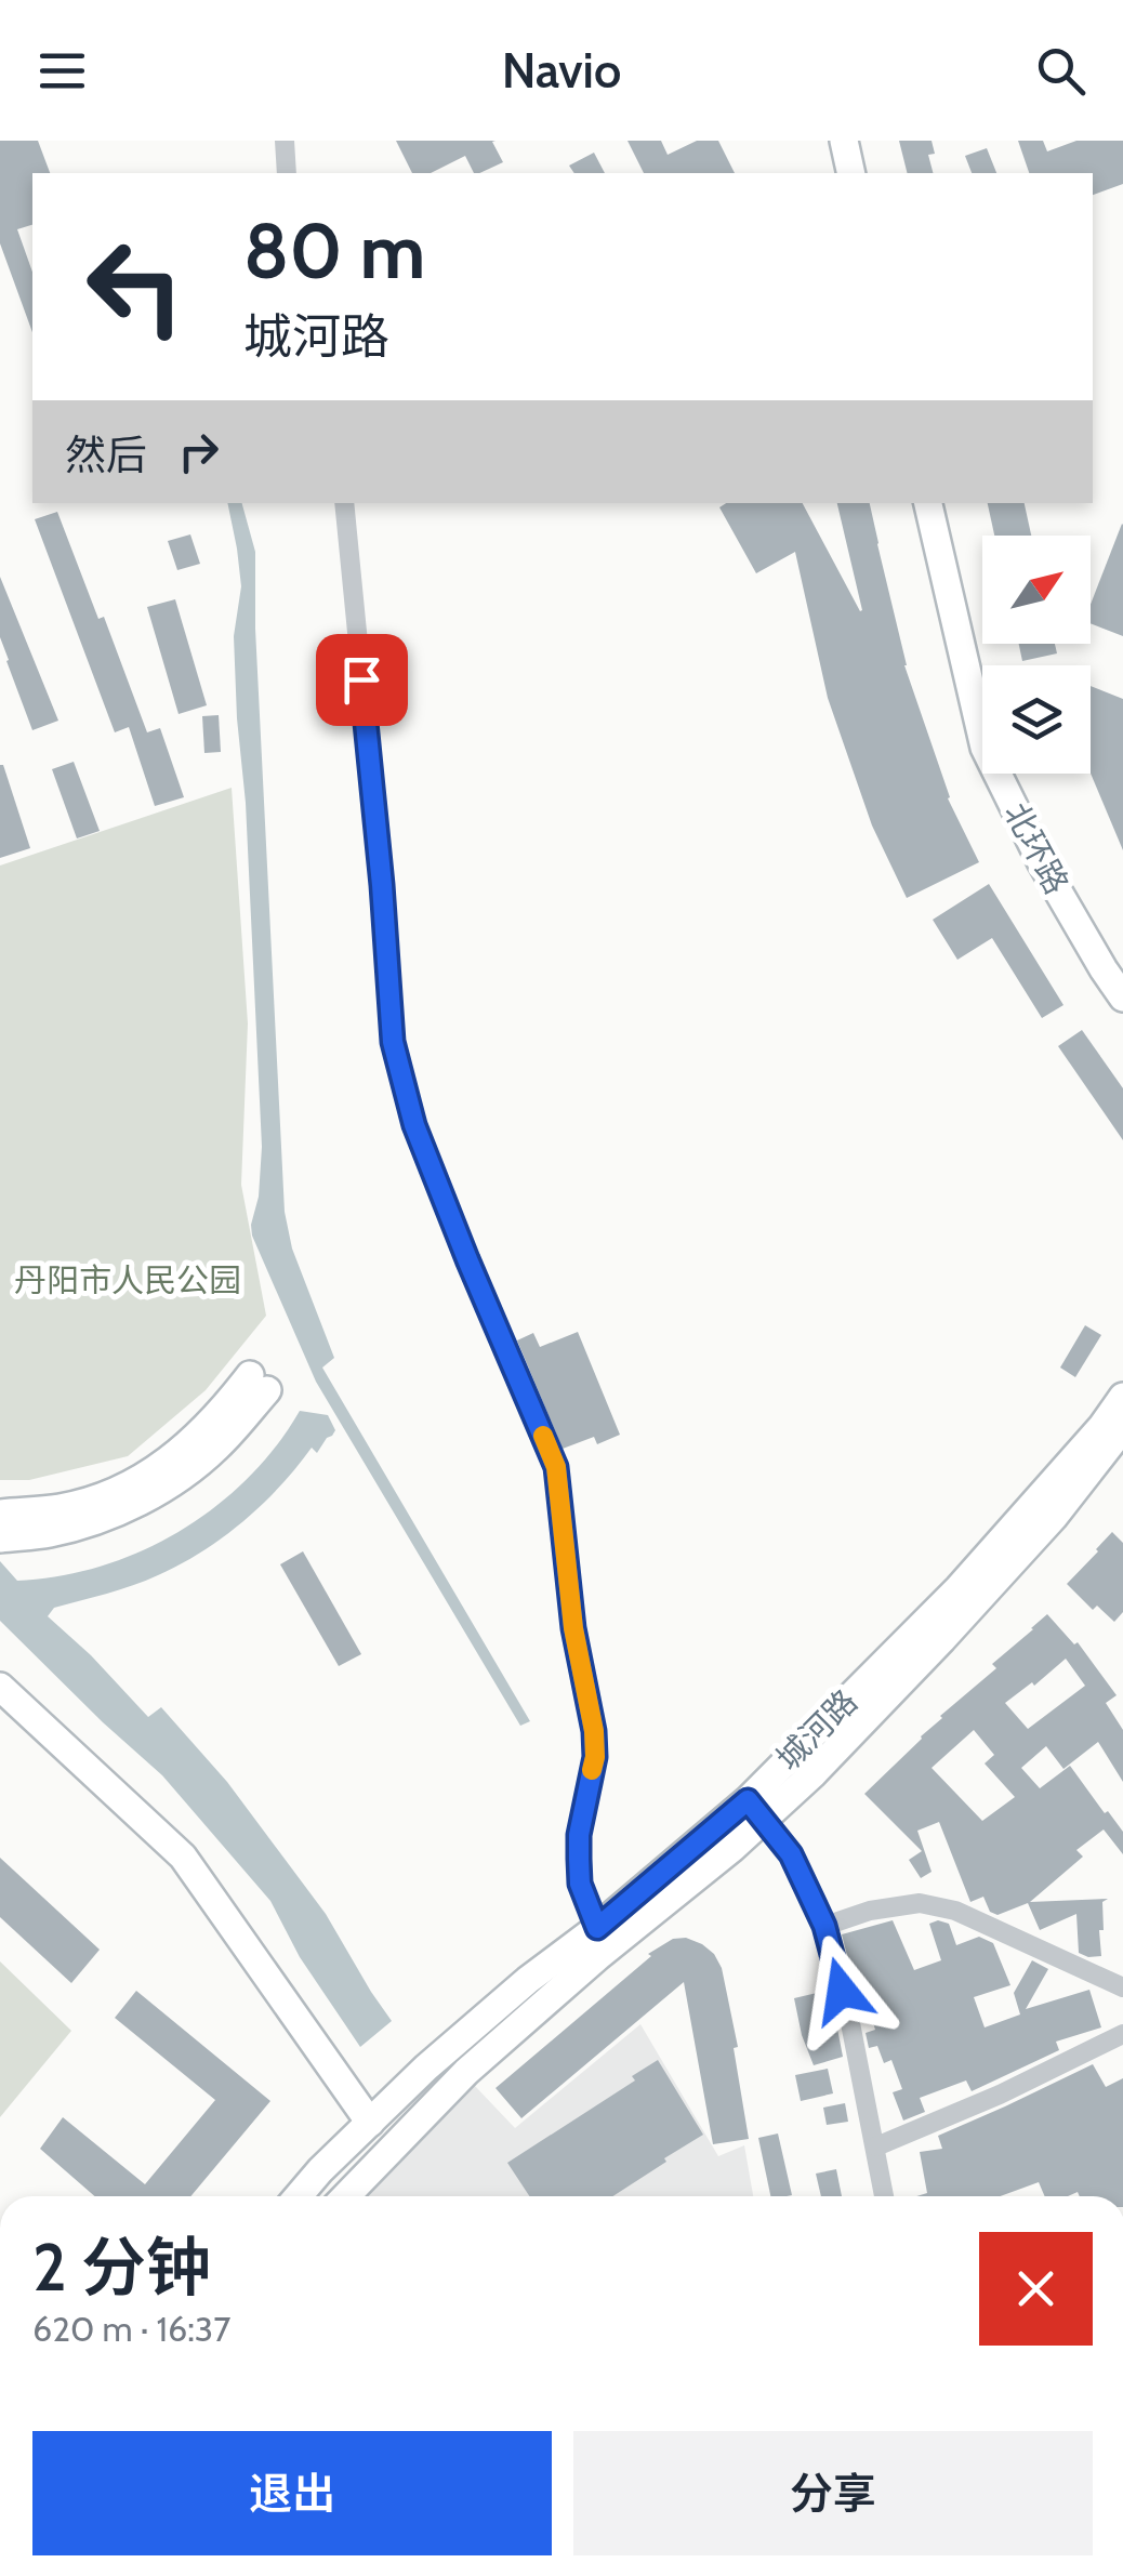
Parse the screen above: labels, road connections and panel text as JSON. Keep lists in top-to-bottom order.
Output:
{
  "streets": {
    "main road": ["北环路", "城河路"]
  },
  "parks": ["丹阳市人民公园"],
  "north": "top right",
  "page": {
    "header": "Navio",
    "turn": ["80 m", "城河路"],
    "then": "然后",
    "heading": ["2 分钟", "620 m · 16:37"],
    "buttons": ["退出", "分享"]
  }
}
